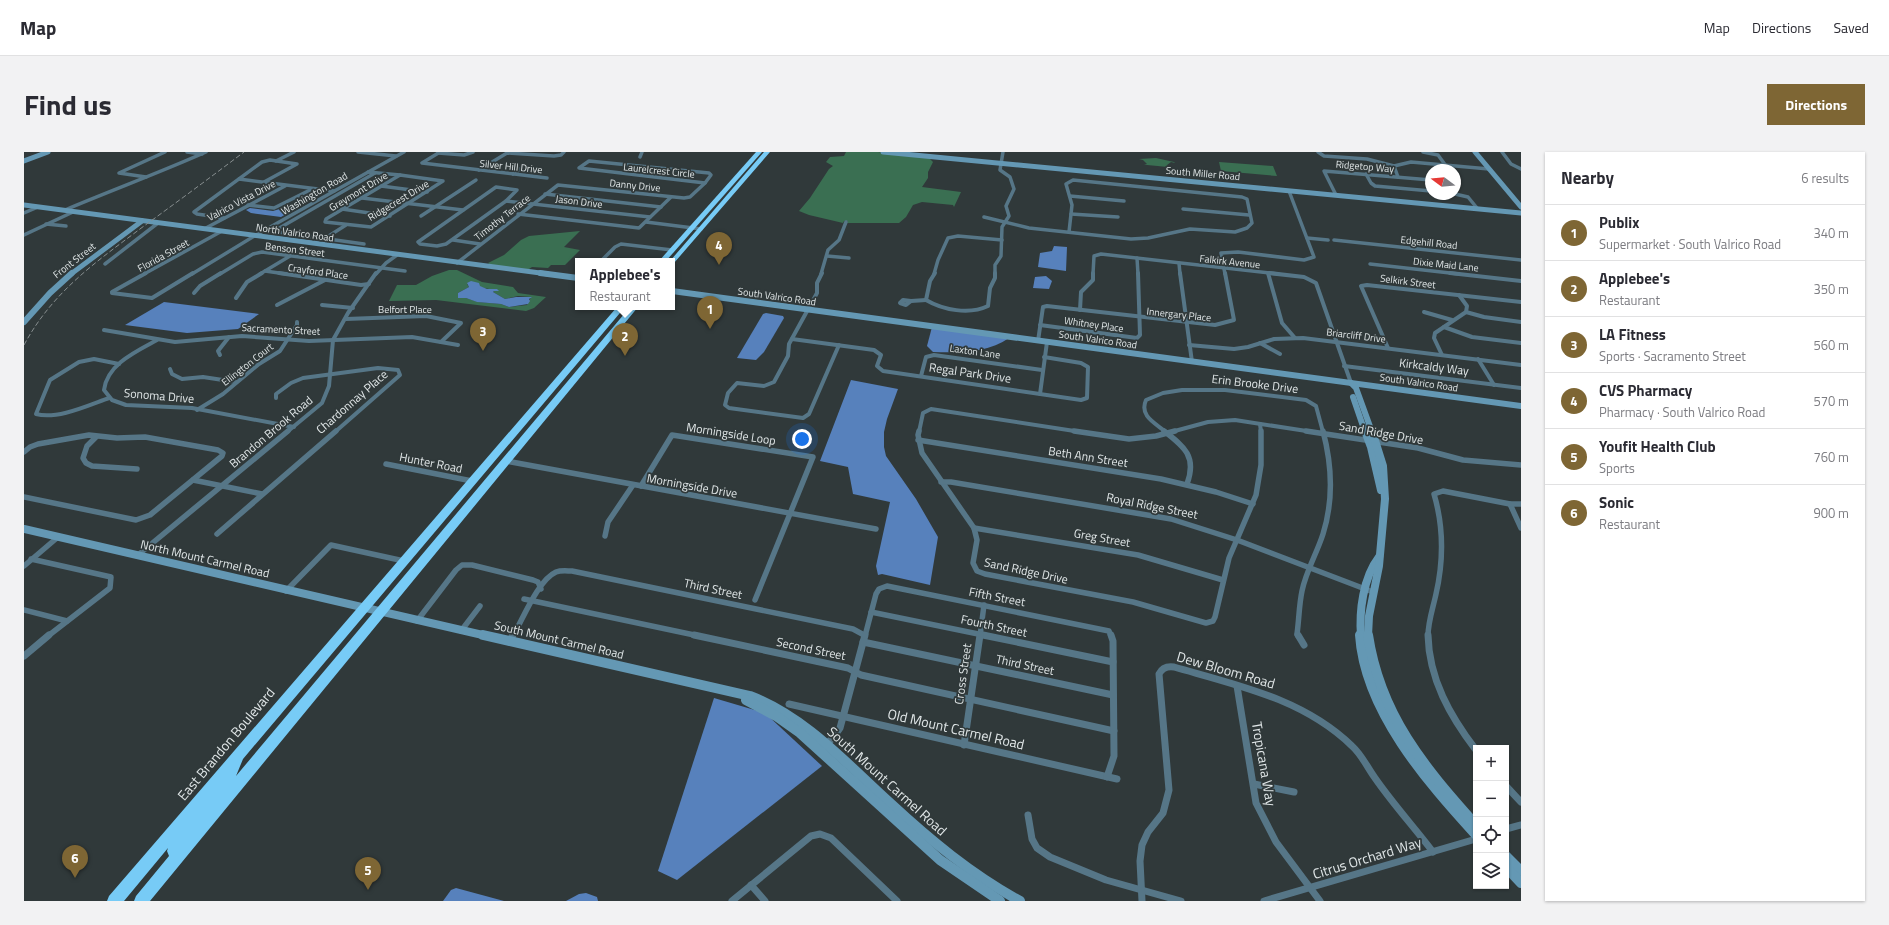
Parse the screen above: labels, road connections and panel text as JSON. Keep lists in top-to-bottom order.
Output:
{
  "streets": {
    "highway": ["East Brandon Boulevard"],
    "street": [
      "Silver Hill Drive",
      "Ridgetop Way",
      "Laurelcrest Circle",
      "South Miller Road",
      "Danny Drive",
      "Greymont Drive",
      "Washington Road",
      "Valrico Vista Drive",
      "Ridgecrest Drive",
      "Jason Drive",
      "Timothy Terrace",
      "North Valrico Road",
      "Edgehill Road",
      "Benson Street",
      "Florida Street",
      "Front Street",
      "Falkirk Avenue",
      "Dixie Maid Lane",
      "Crayford Place",
      "Selkirk Street",
      "South Valrico Road",
      "Belfort Place",
      "Innergary Place",
      "Whitney Place",
      "Sacramento Street",
      "Briarcliff Drive",
      "Laxton Lane",
      "Ellington Court",
      "Kirkcaldy Way",
      "Regal Park Drive",
      "Erin Brooke Drive",
      "Sonoma Drive",
      "Chardonnay Place",
      "Brandon Brook Road",
      "Sand Ridge Drive",
      "Morningside Loop",
      "Beth Ann Street",
      "Hunter Road",
      "Morningside Drive",
      "Royal Ridge Street",
      "Greg Street",
      "North Mount Carmel Road",
      "Third Street",
      "Fifth Street",
      "Fourth Street",
      "South Mount Carmel Road",
      "Second Street",
      "Dew Bloom Road",
      "Cross Street",
      "Old Mount Carmel Road",
      "Tropicana Way",
      "Citrus Orchard Way"
    ]
  },
  "crossings": [
    ["Ridgetop Way", "South Miller Road"],
    ["Laurelcrest Circle", "Danny Drive"],
    ["South Miller Road", "Innergary Place"],
    ["Danny Drive", "Timothy Terrace"],
    ["Greymont Drive", "Ridgecrest Drive"],
    ["Washington Road", "North Valrico Road"],
    ["Washington Road", "Florida Street"],
    ["Valrico Vista Drive", "North Valrico Road"],
    ["Jason Drive", "Timothy Terrace"],
    ["Timothy Terrace", "North Valrico Road"],
    ["North Valrico Road", "Florida Street"],
    ["North Valrico Road", "Front Street"],
    ["North Valrico Road", "Brandon Brook Road"],
    ["Benson Street", "Brandon Brook Road"],
    ["Falkirk Avenue", "South Valrico Road"],
    ["Falkirk Avenue", "Innergary Place"],
    ["Falkirk Avenue", "Whitney Place"],
    ["Falkirk Avenue", "Briarcliff Drive"],
    ["Falkirk Avenue", "Kirkcaldy Way"],
    ["Crayford Place", "Brandon Brook Road"],
    ["Selkirk Street", "Briarcliff Drive"],
    ["South Valrico Road", "Innergary Place"],
    ["Belfort Place", "Sacramento Street"],
    ["Belfort Place", "Brandon Brook Road"],
    ["Innergary Place", "Whitney Place"],
    ["Sacramento Street", "Ellington Court"],
    ["Sacramento Street", "Sonoma Drive"],
    ["Sacramento Street", "Brandon Brook Road"],
    ["Laxton Lane", "Regal Park Drive"],
    ["Ellington Court", "Sonoma Drive"],
    ["Erin Brooke Drive", "Sand Ridge Drive"],
    ["Erin Brooke Drive", "Beth Ann Street"],
    ["Erin Brooke Drive", "Royal Ridge Street"],
    ["Sonoma Drive", "Brandon Brook Road"],
    ["Chardonnay Place", "Brandon Brook Road"],
    ["Brandon Brook Road", "North Mount Carmel Road"],
    ["Sand Ridge Drive", "Beth Ann Street"],
    ["Sand Ridge Drive", "Royal Ridge Street"],
    ["Sand Ridge Drive", "Greg Street"],
    ["Morningside Loop", "Morningside Drive"],
    ["Hunter Road", "East Brandon Boulevard"],
    ["North Mount Carmel Road", "South Mount Carmel Road"],
    ["North Mount Carmel Road", "East Brandon Boulevard"],
    ["Third Street", "Cross Street"],
    ["Fifth Street", "Fourth Street"],
    ["Fifth Street", "Cross Street"],
    ["Fourth Street", "Cross Street"],
    ["Second Street", "Cross Street"],
    ["Dew Bloom Road", "Tropicana Way"],
    ["Dew Bloom Road", "Citrus Orchard Way"],
    ["Cross Street", "Old Mount Carmel Road"],
    ["Tropicana Way", "Citrus Orchard Way"]
  ],
  "north": "left",
  "page": {
    "header": "Map",
    "nav": ["Map", "Directions", "Saved"],
    "title": "Find us",
    "buttons": "Directions",
    "heading": ["Nearby", "6 results"],
    "list": [
      {
        "mark": "1",
        "name": "Publix",
        "note": "Supermarket · South Valrico Road",
        "value": "340 m"
      },
      {
        "mark": "2",
        "name": "Applebee's",
        "note": "Restaurant",
        "value": "350 m"
      },
      {
        "mark": "3",
        "name": "LA Fitness",
        "note": "Sports · Sacramento Street",
        "value": "560 m"
      },
      {
        "mark": "4",
        "name": "CVS Pharmacy",
        "note": "Pharmacy · South Valrico Road",
        "value": "570 m"
      },
      {
        "mark": "5",
        "name": "Youfit Health Club",
        "note": "Sports",
        "value": "760 m"
      },
      {
        "mark": "6",
        "name": "Sonic",
        "note": "Restaurant",
        "value": "900 m"
      }
    ],
    "pins": [
      "4",
      "1",
      "3",
      "2",
      "6",
      "5"
    ],
    "popup": ["Applebee's", "Restaurant"],
    "map_buttons": ["+", "−"]
  }
}
